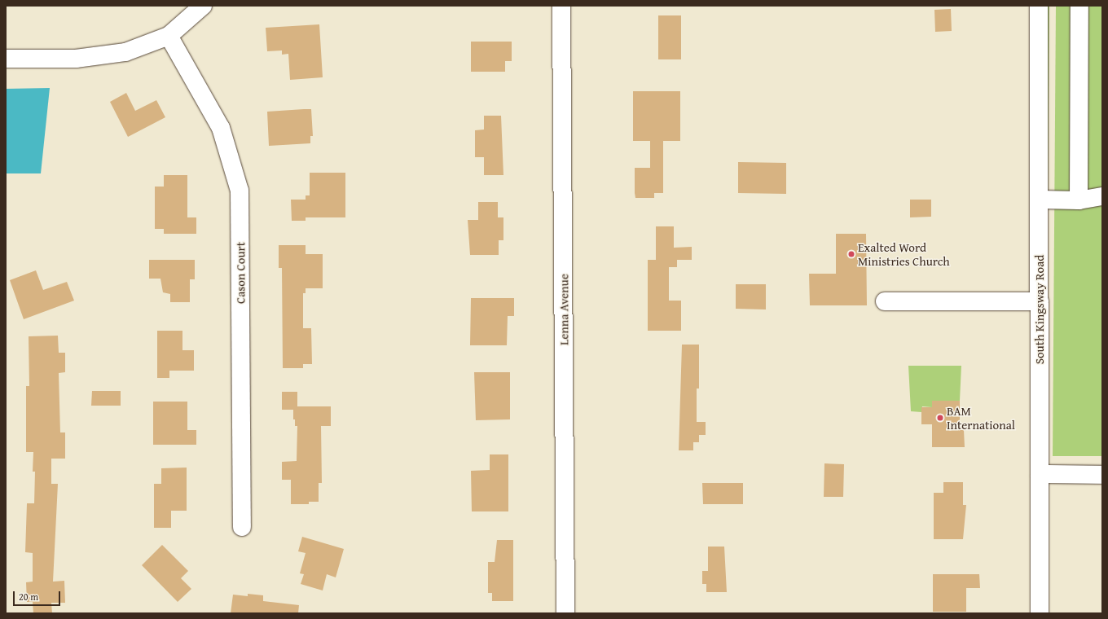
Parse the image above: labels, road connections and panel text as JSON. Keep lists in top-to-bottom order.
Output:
{
  "streets": {
    "street": ["Cason Court", "Lenna Avenue", "South Kingsway Road"]
  },
  "places": ["Exalted Word Ministries Church", "BAM International"],
  "scale_bar": "20 m"
}
